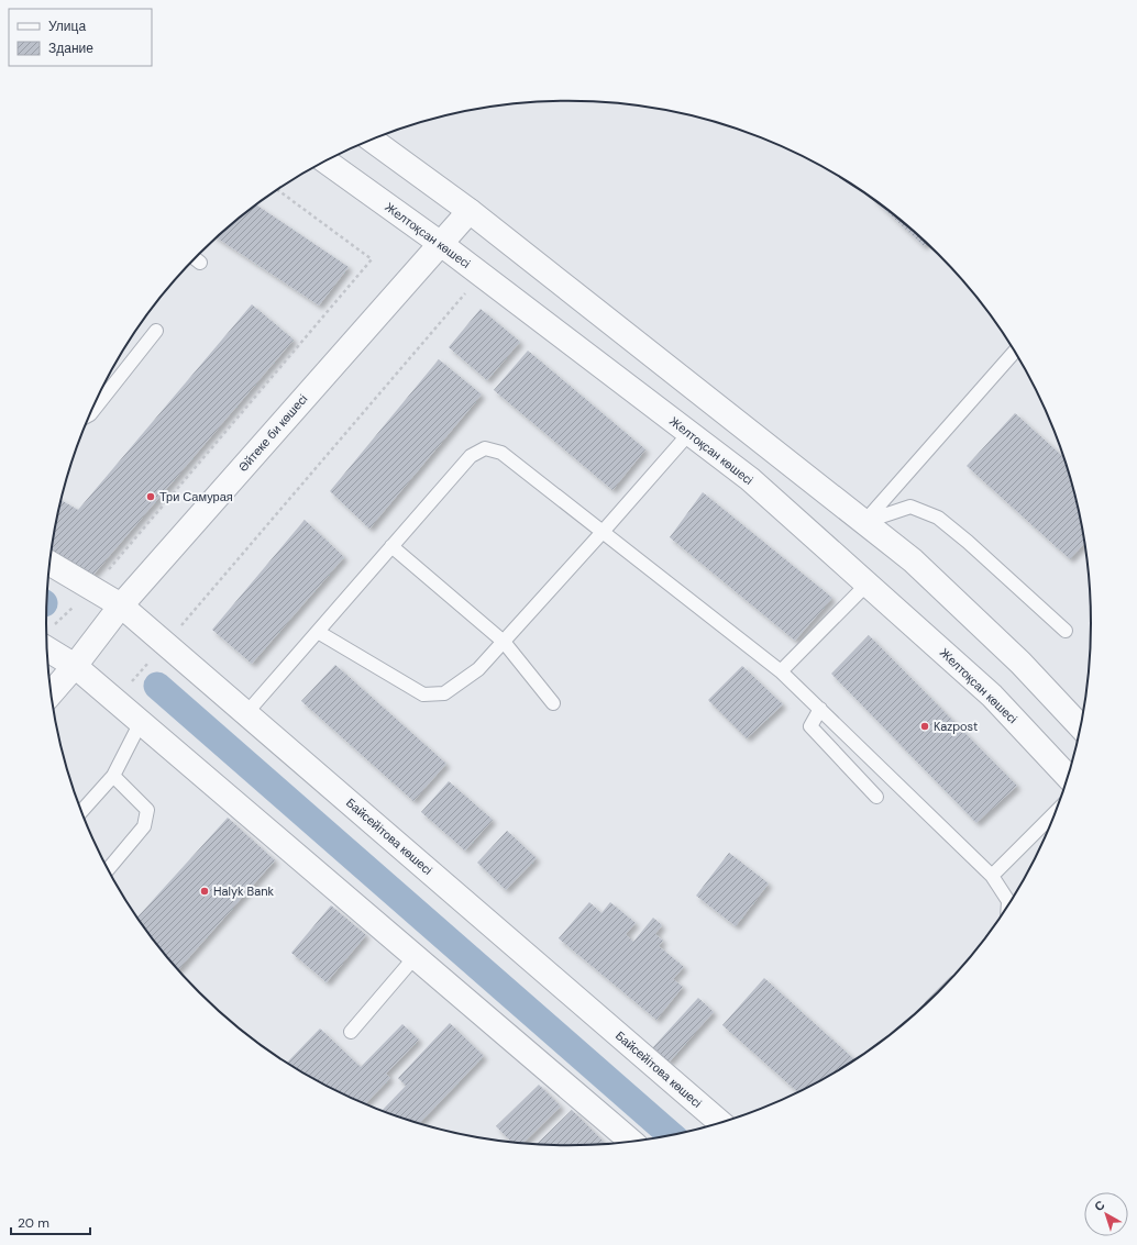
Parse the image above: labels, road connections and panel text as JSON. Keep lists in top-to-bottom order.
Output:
{
  "streets": {
    "street": ["Желтоқсан көшесі", "Әйтеке би көшесі", "Байсейітова көшесі"]
  },
  "crossings": [
    ["Желтоқсан көшесі", "Әйтеке би көшесі"],
    ["Әйтеке би көшесі", "Байсейітова көшесі"]
  ],
  "places": ["Три Самурая", "Kazpost", "Halyk Bank"],
  "legend": ["Улица", "Здание"],
  "scale_bar": "20 m",
  "north": "top left"
}
